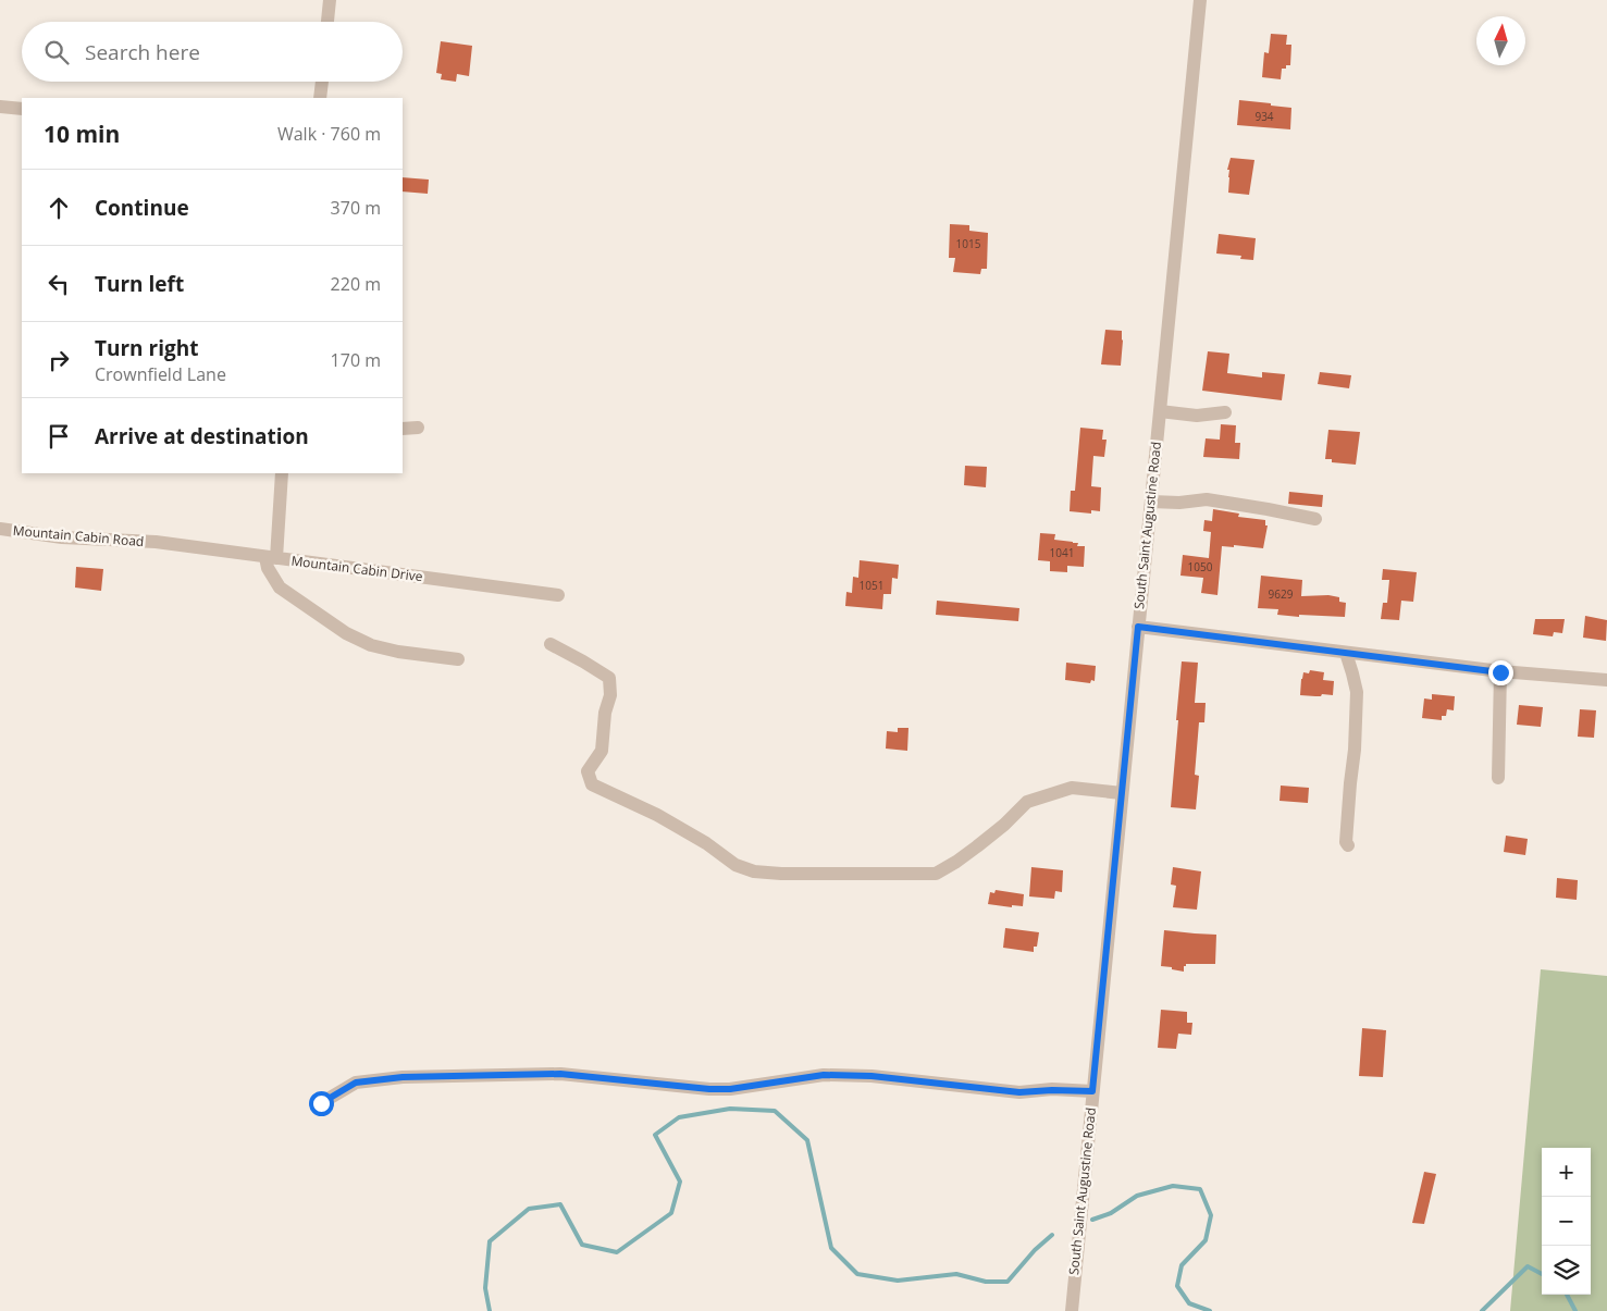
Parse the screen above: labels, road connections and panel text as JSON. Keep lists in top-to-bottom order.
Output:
{
  "streets": {
    "street": ["South Saint Augustine Road", "Mountain Cabin Road", "Mountain Cabin Drive"]
  },
  "crossings": [
    ["Mountain Cabin Road", "Mountain Cabin Drive"]
  ],
  "house_numbers": [
    "934",
    "1015",
    "1041",
    "1050",
    "1051",
    "9629"
  ],
  "north": "top",
  "page": {
    "search": "Search here",
    "heading": ["10 min", "Walk · 760 m"],
    "list": [
      ["Continue", "370 m"],
      ["Turn left", "220 m"],
      ["Turn right", "Crownfield Lane", "170 m"],
      "Arrive at destination"
    ],
    "map_buttons": ["+", "−"]
  }
}
